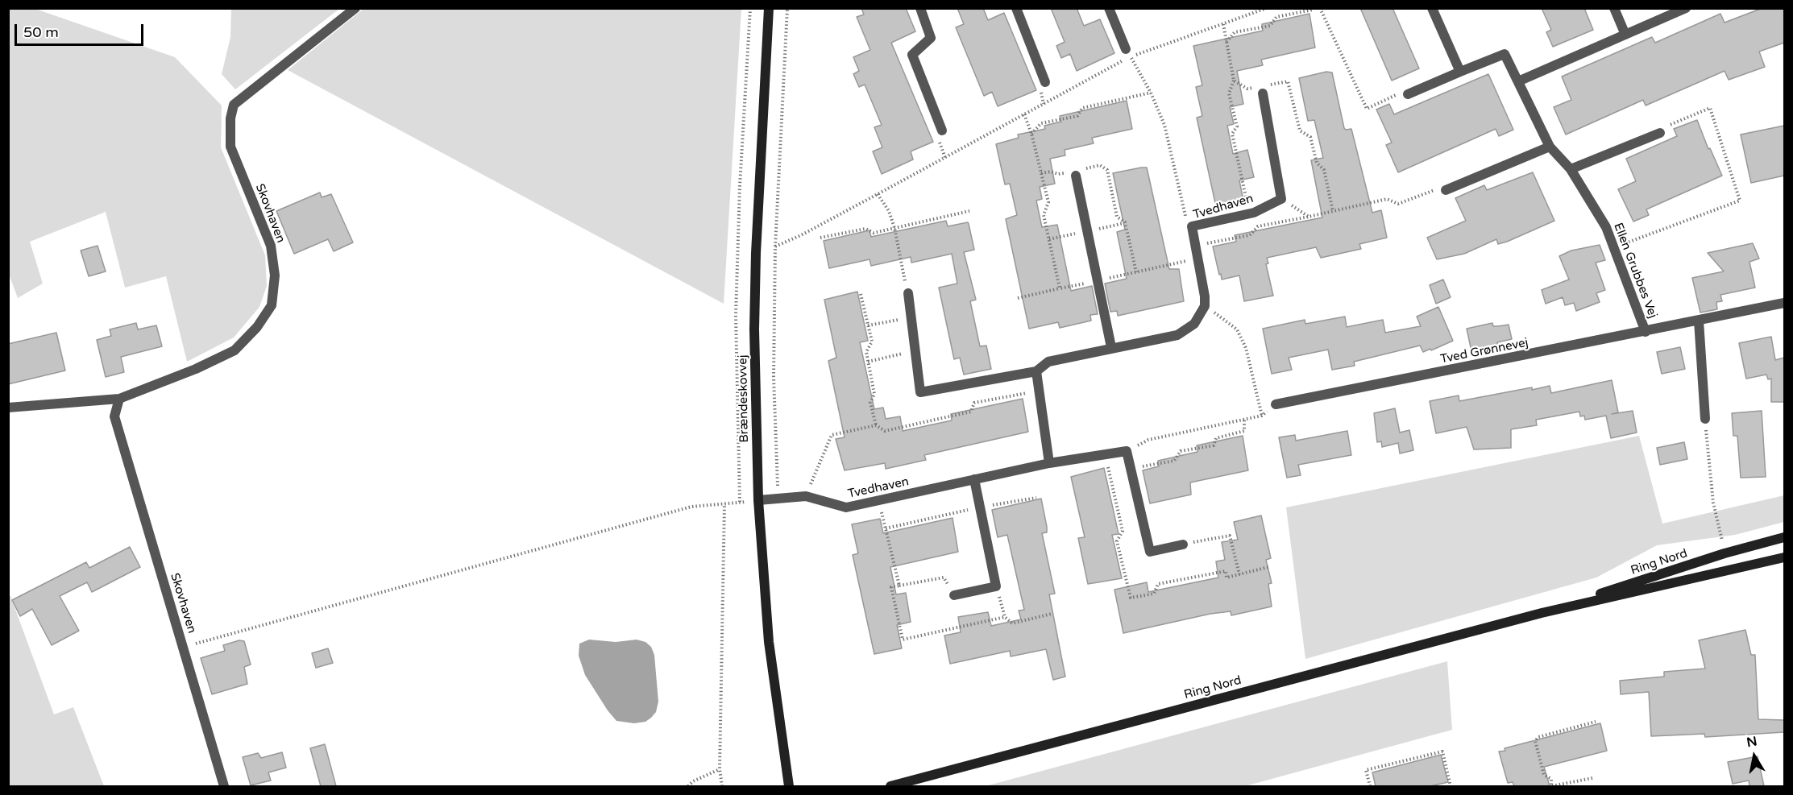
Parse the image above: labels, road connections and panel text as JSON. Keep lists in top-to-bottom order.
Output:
{
  "streets": {
    "main road": ["Brændeskovvej", "Ring Nord"],
    "street": [
      "Tvedhaven",
      "Skovhaven",
      "Ellen Grubbes Vej",
      "Tved Grønnevej"
    ]
  },
  "crossings": [
    ["Tvedhaven", "Brændeskovvej"],
    ["Ellen Grubbes Vej", "Tved Grønnevej"]
  ],
  "scale_bar": "50 m",
  "north": "top"
}
